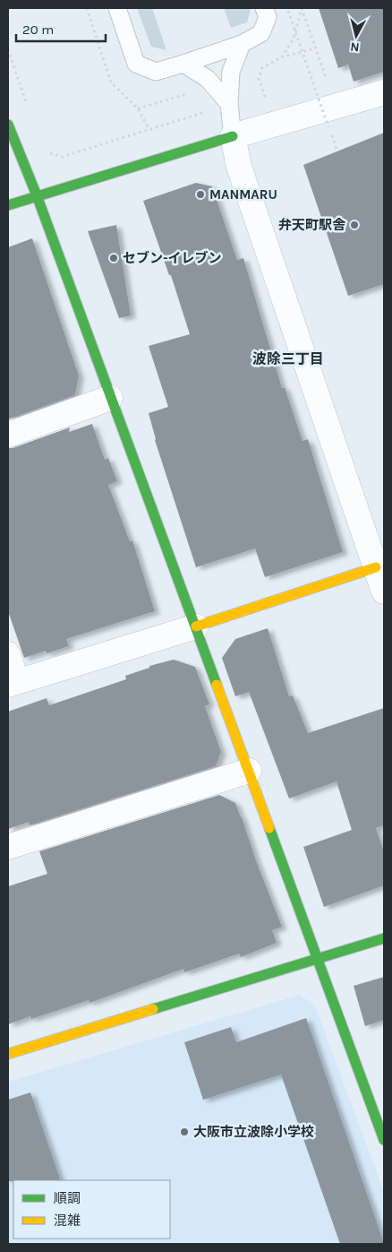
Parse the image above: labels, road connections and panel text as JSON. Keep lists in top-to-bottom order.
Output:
{
  "districts": ["波除三丁目"],
  "places": [
    "MANMARU",
    "弁天町駅舎",
    "セブン-イレブン",
    "大阪市立波除小学校"
  ],
  "legend": ["順調", "混雑"],
  "scale_bar": "20 m",
  "north": "bottom"
}
